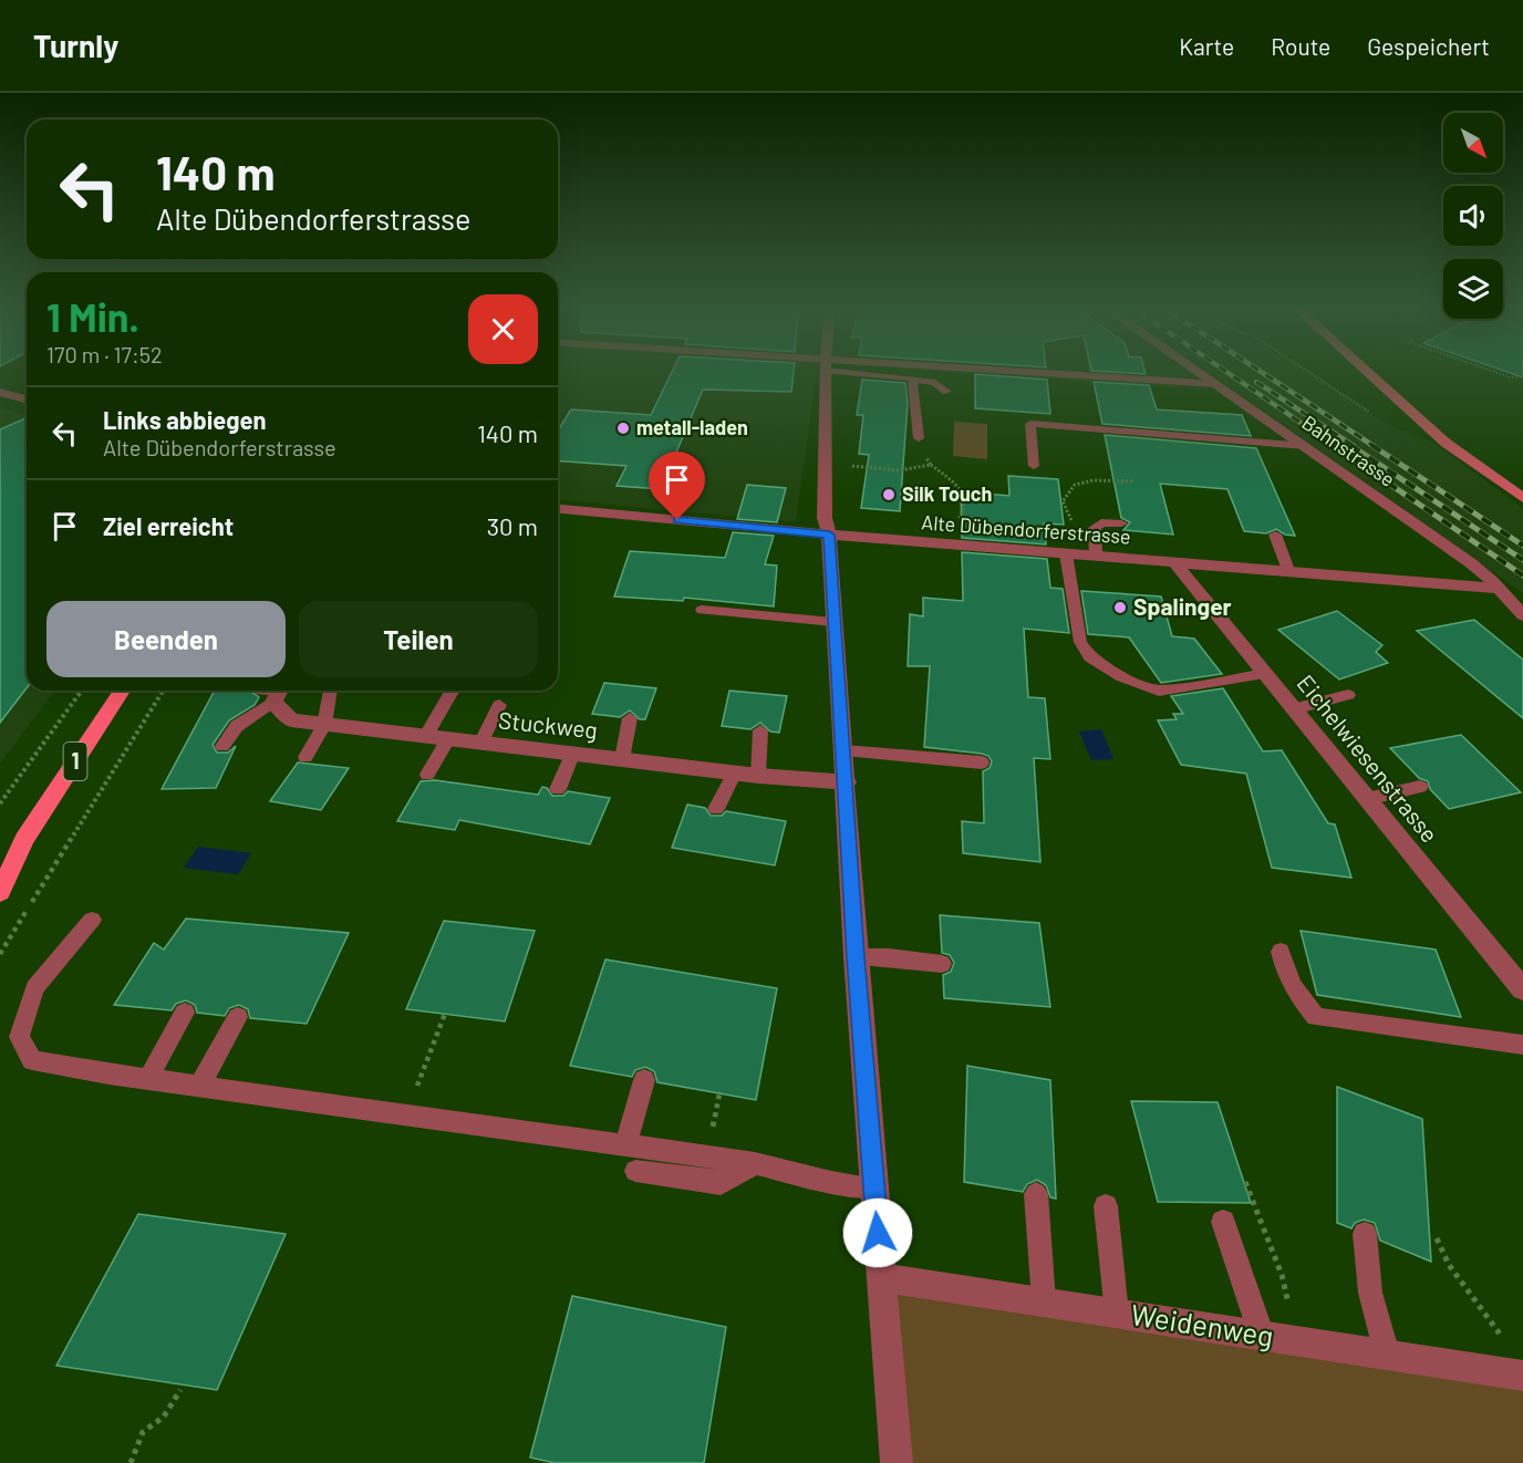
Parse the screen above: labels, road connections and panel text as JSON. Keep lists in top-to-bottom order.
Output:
{
  "streets": {
    "main road": ["1"],
    "street": [
      "Bahnstrasse",
      "Alte Dübendorferstrasse",
      "Stuckweg",
      "Eichelwiesenstrasse",
      "Weidenweg"
    ]
  },
  "crossings": [
    ["Bahnstrasse", "Alte Dübendorferstrasse"],
    ["Alte Dübendorferstrasse", "Eichelwiesenstrasse"]
  ],
  "places": ["metall-laden", "Silk Touch", "Spalinger"],
  "north": "bottom right",
  "page": {
    "header": "Turnly",
    "nav": ["Karte", "Route", "Gespeichert"],
    "turn": ["140 m", "Alte Dübendorferstrasse"],
    "heading": ["1 Min.", "170 m · 17:52"],
    "list": [
      {
        "name": "Links abbiegen",
        "note": "Alte Dübendorferstrasse",
        "value": "140 m"
      },
      {
        "name": "Ziel erreicht",
        "value": "30 m"
      }
    ],
    "buttons": ["Beenden", "Teilen"]
  }
}
